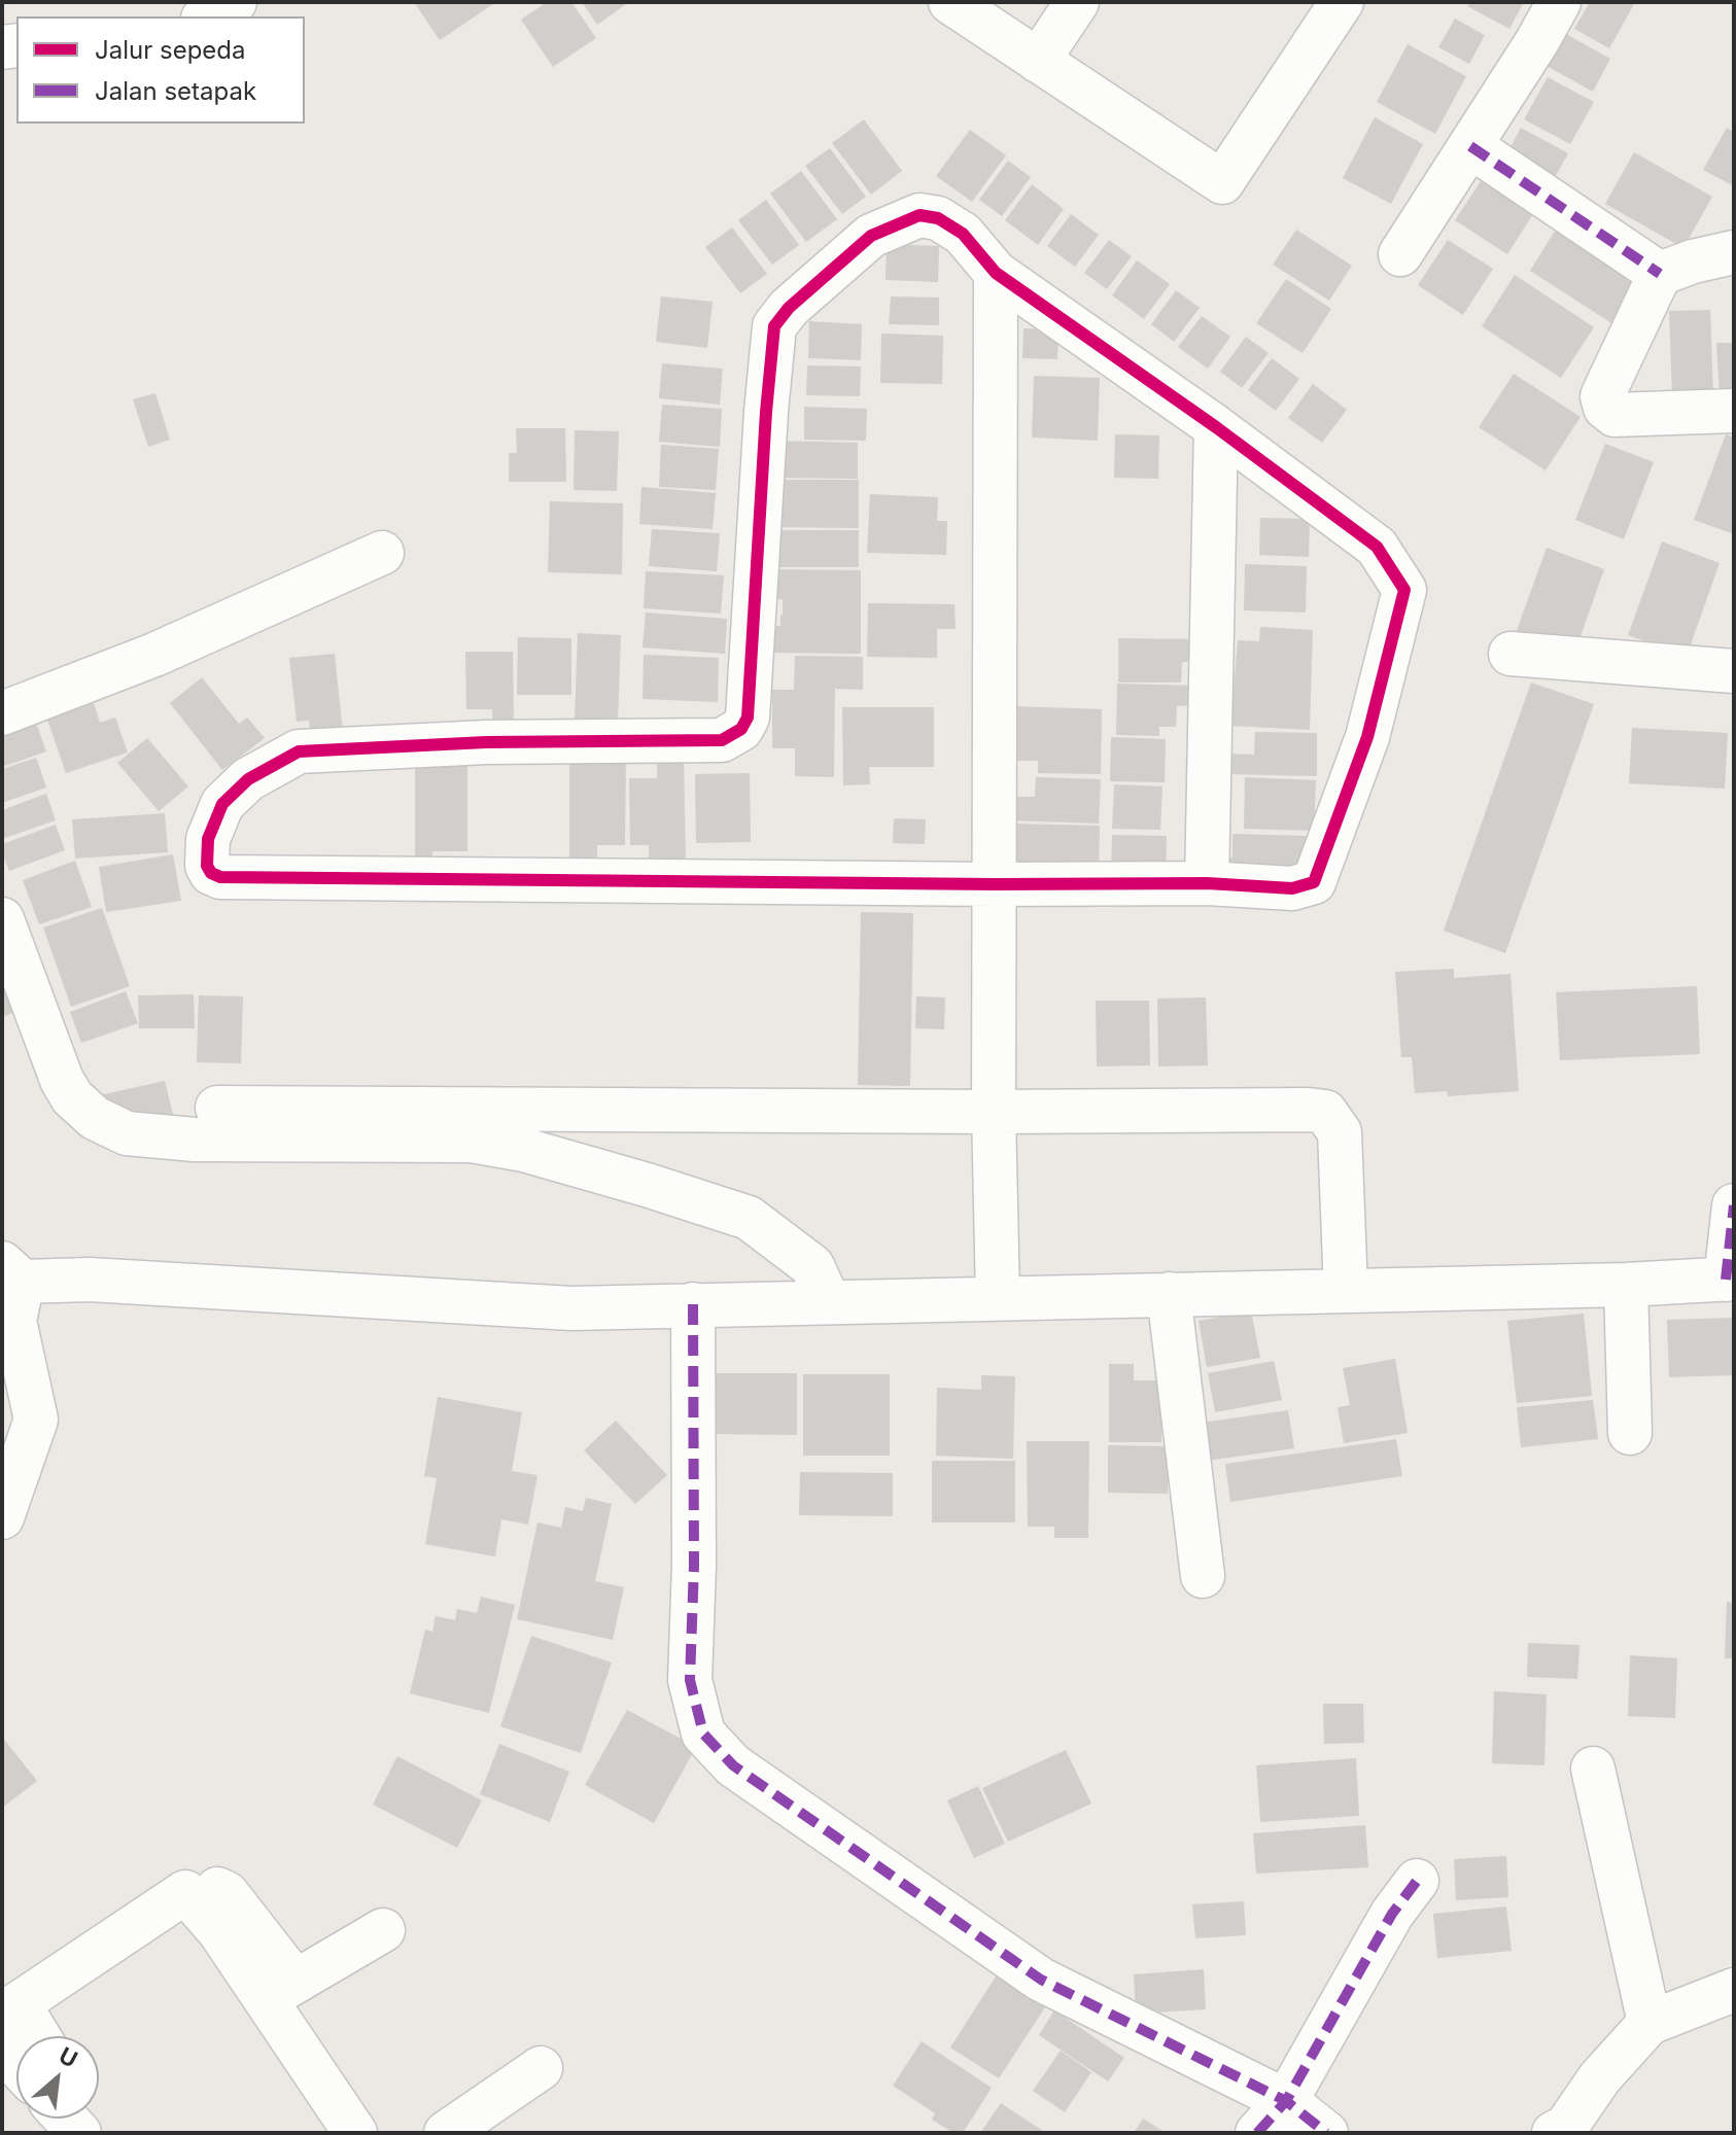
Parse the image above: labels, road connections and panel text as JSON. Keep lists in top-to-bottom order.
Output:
{
  "legend": ["Jalur sepeda", "Jalan setapak"],
  "north": "top right"
}
